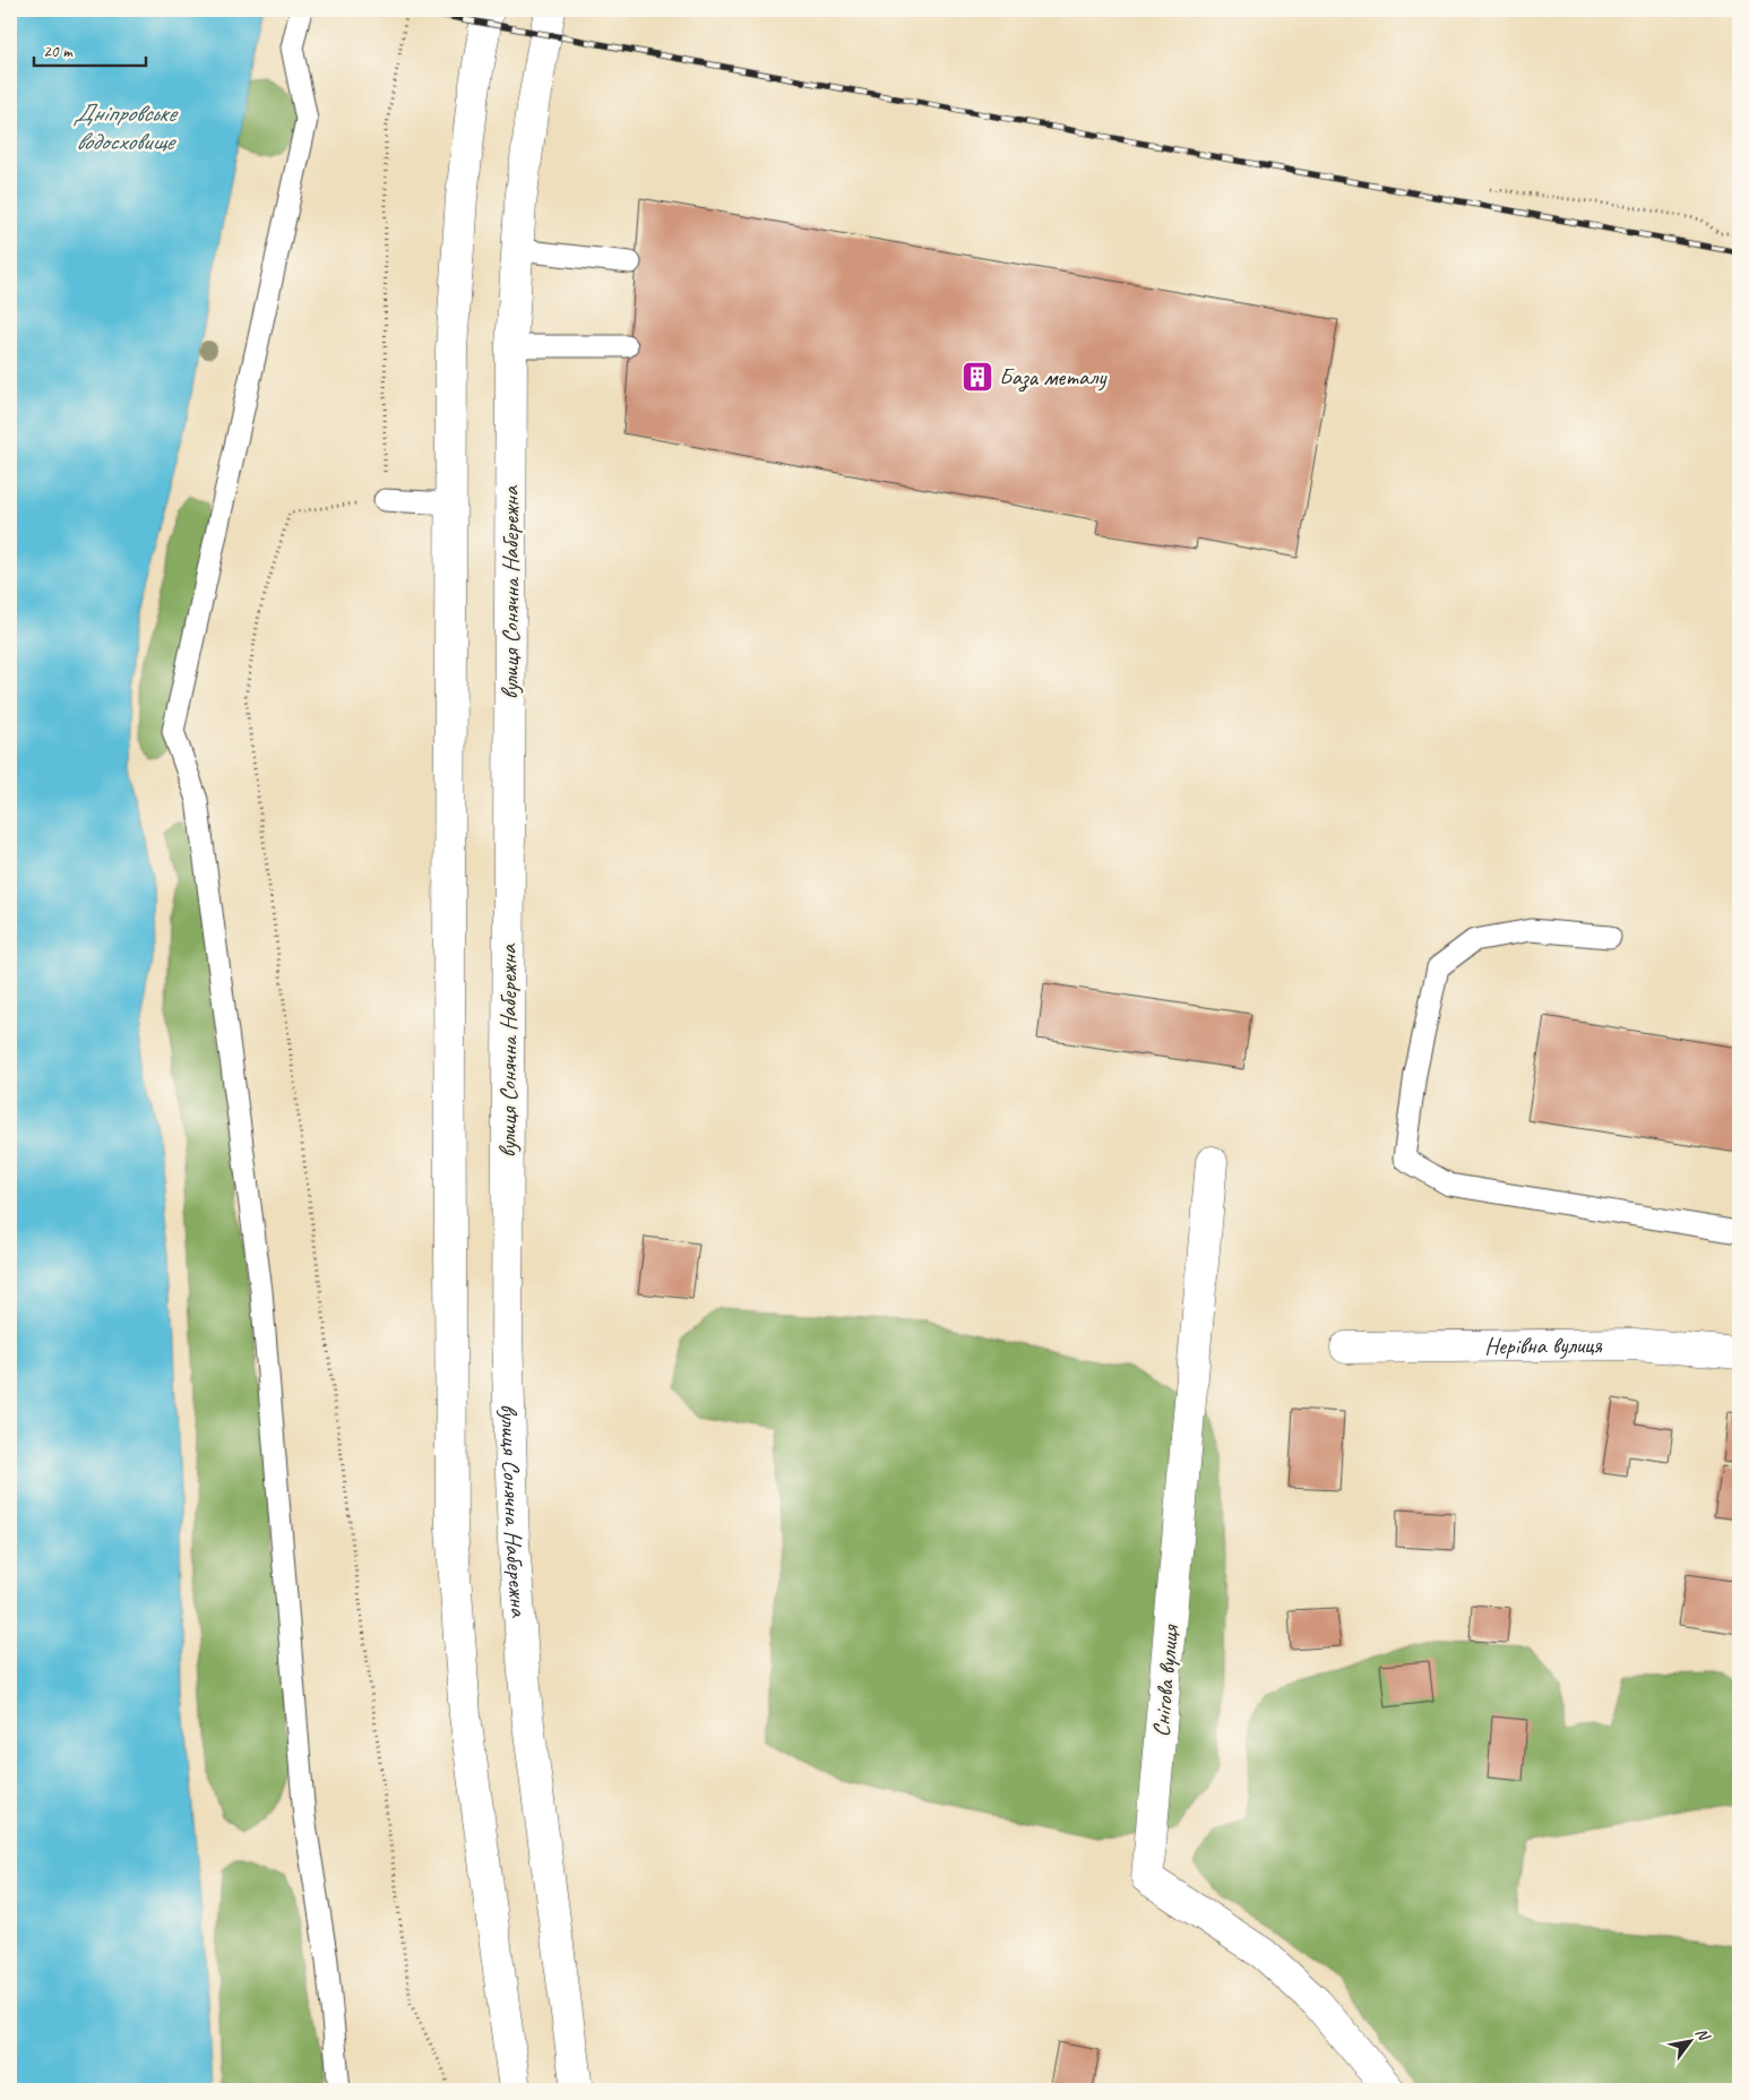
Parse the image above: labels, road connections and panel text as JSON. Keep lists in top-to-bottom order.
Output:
{
  "streets": {
    "main road": ["вулиця Сонячна Набережна", "Нерівна вулиця", "Снігова вулиця"]
  },
  "water": ["Дніпровське водосховище"],
  "places": {
    "building": ["База металу"]
  },
  "scale_bar": "20 m",
  "north": "top right"
}
